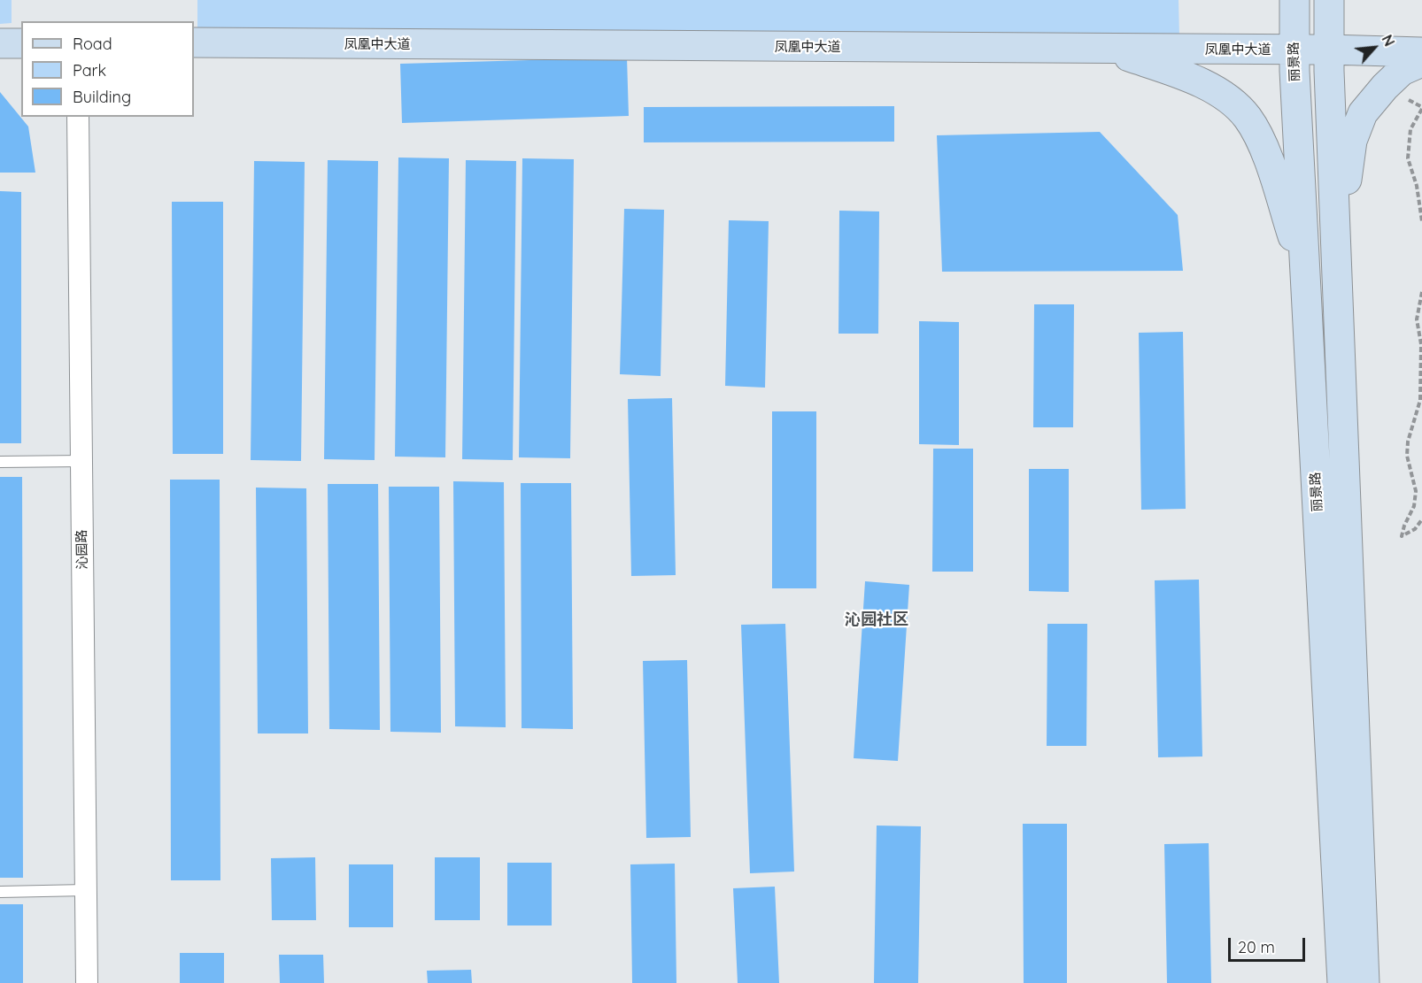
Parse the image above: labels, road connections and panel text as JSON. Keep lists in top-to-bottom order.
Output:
{
  "streets": {
    "street": ["凤凰中大道", "丽景路", "沁园路"]
  },
  "crossings": [
    ["凤凰中大道", "丽景路"]
  ],
  "districts": ["沁园社区"],
  "legend": ["Road", "Park", "Building"],
  "scale_bar": "20 m",
  "north": "top right"
}
